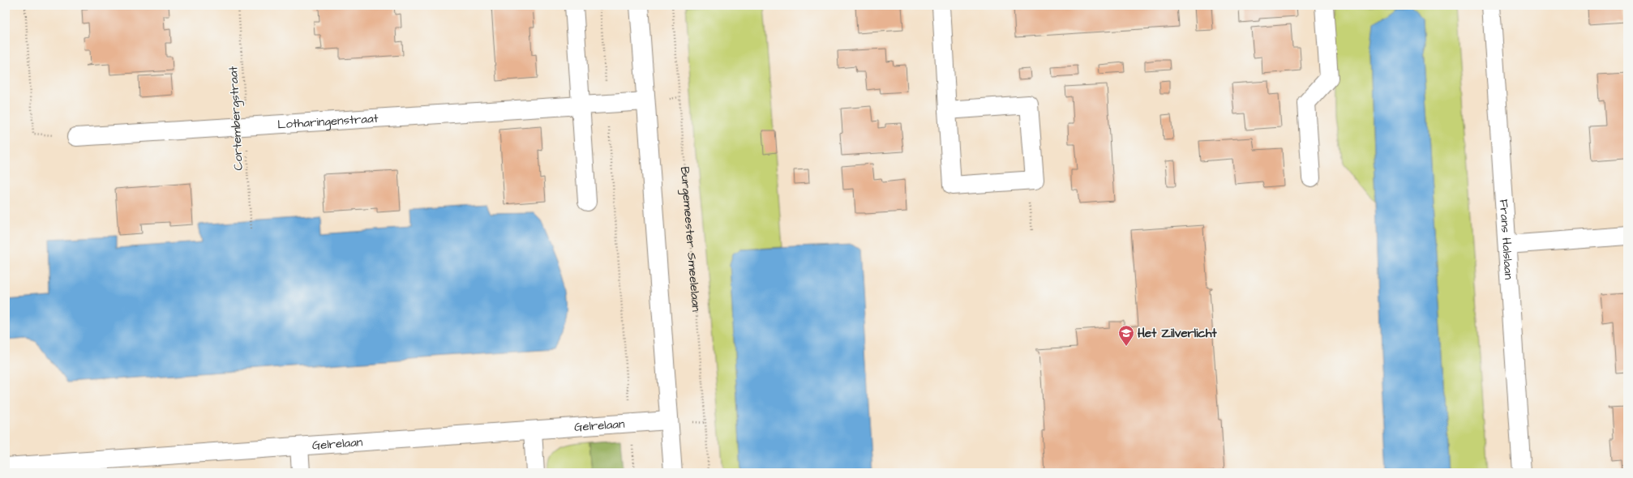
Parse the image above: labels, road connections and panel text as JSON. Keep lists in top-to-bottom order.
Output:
{
  "streets": {
    "street": ["Lotharingenstraat", "Frans Halslaan", "Gelrelaan"],
    "path": ["Cortembergstraat", "Burgemeester Smeelelaan"]
  },
  "crossings": [
    ["Cortembergstraat", "Lotharingenstraat"]
  ],
  "places": {
    "school or university": ["Het Zilverlicht"]
  }
}
